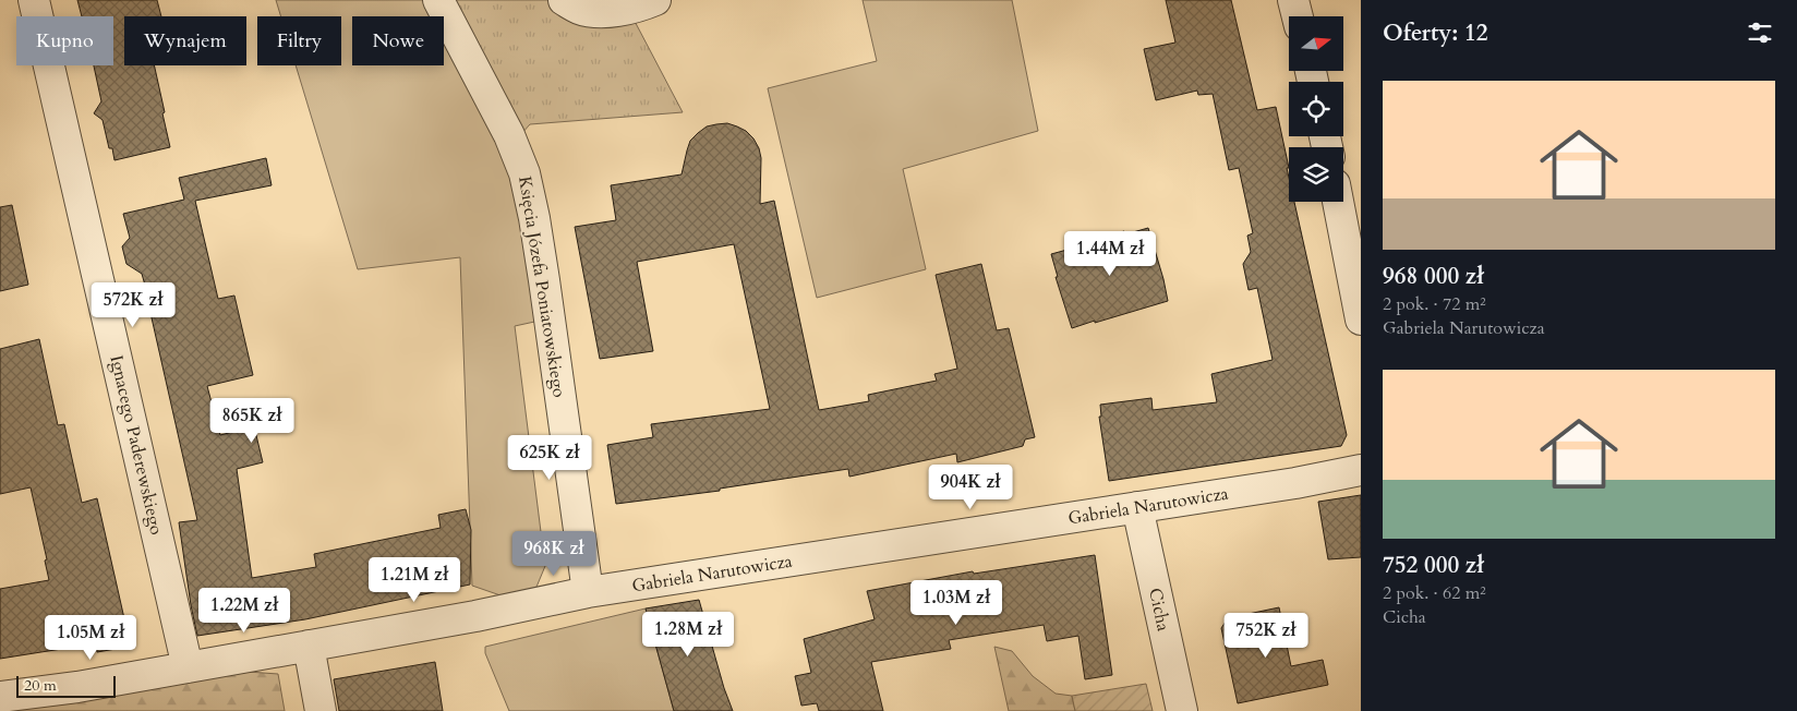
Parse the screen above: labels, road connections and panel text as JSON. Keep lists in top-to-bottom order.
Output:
{
  "streets": {
    "street": [
      "Księcia Józefa Poniatowskiego",
      "Ignacego Paderewskiego",
      "Gabriela Narutowicza",
      "Cicha"
    ]
  },
  "crossings": [
    ["Księcia Józefa Poniatowskiego", "Gabriela Narutowicza"],
    ["Ignacego Paderewskiego", "Gabriela Narutowicza"],
    ["Gabriela Narutowicza", "Cicha"]
  ],
  "scale_bar": "20 m",
  "north": "right",
  "page": {
    "heading": "Oferty: 12",
    "chip": [
      "Kupno",
      "Wynajem",
      "Filtry",
      "Nowe"
    ],
    "list": [
      {
        "name": "968 000 zł",
        "note": "2 pok. · 72 m² · Gabriela Narutowicza"
      },
      {
        "name": "752 000 zł",
        "note": "2 pok. · 62 m² · Cicha"
      }
    ],
    "price": [
      "1.44M zł",
      "572K zł",
      "865K zł",
      "625K zł",
      "904K zł",
      "968K zł",
      "1.21M zł",
      "1.03M zł",
      "1.22M zł",
      "1.28M zł",
      "752K zł",
      "1.05M zł"
    ],
    "scale": "20 m"
  }
}
